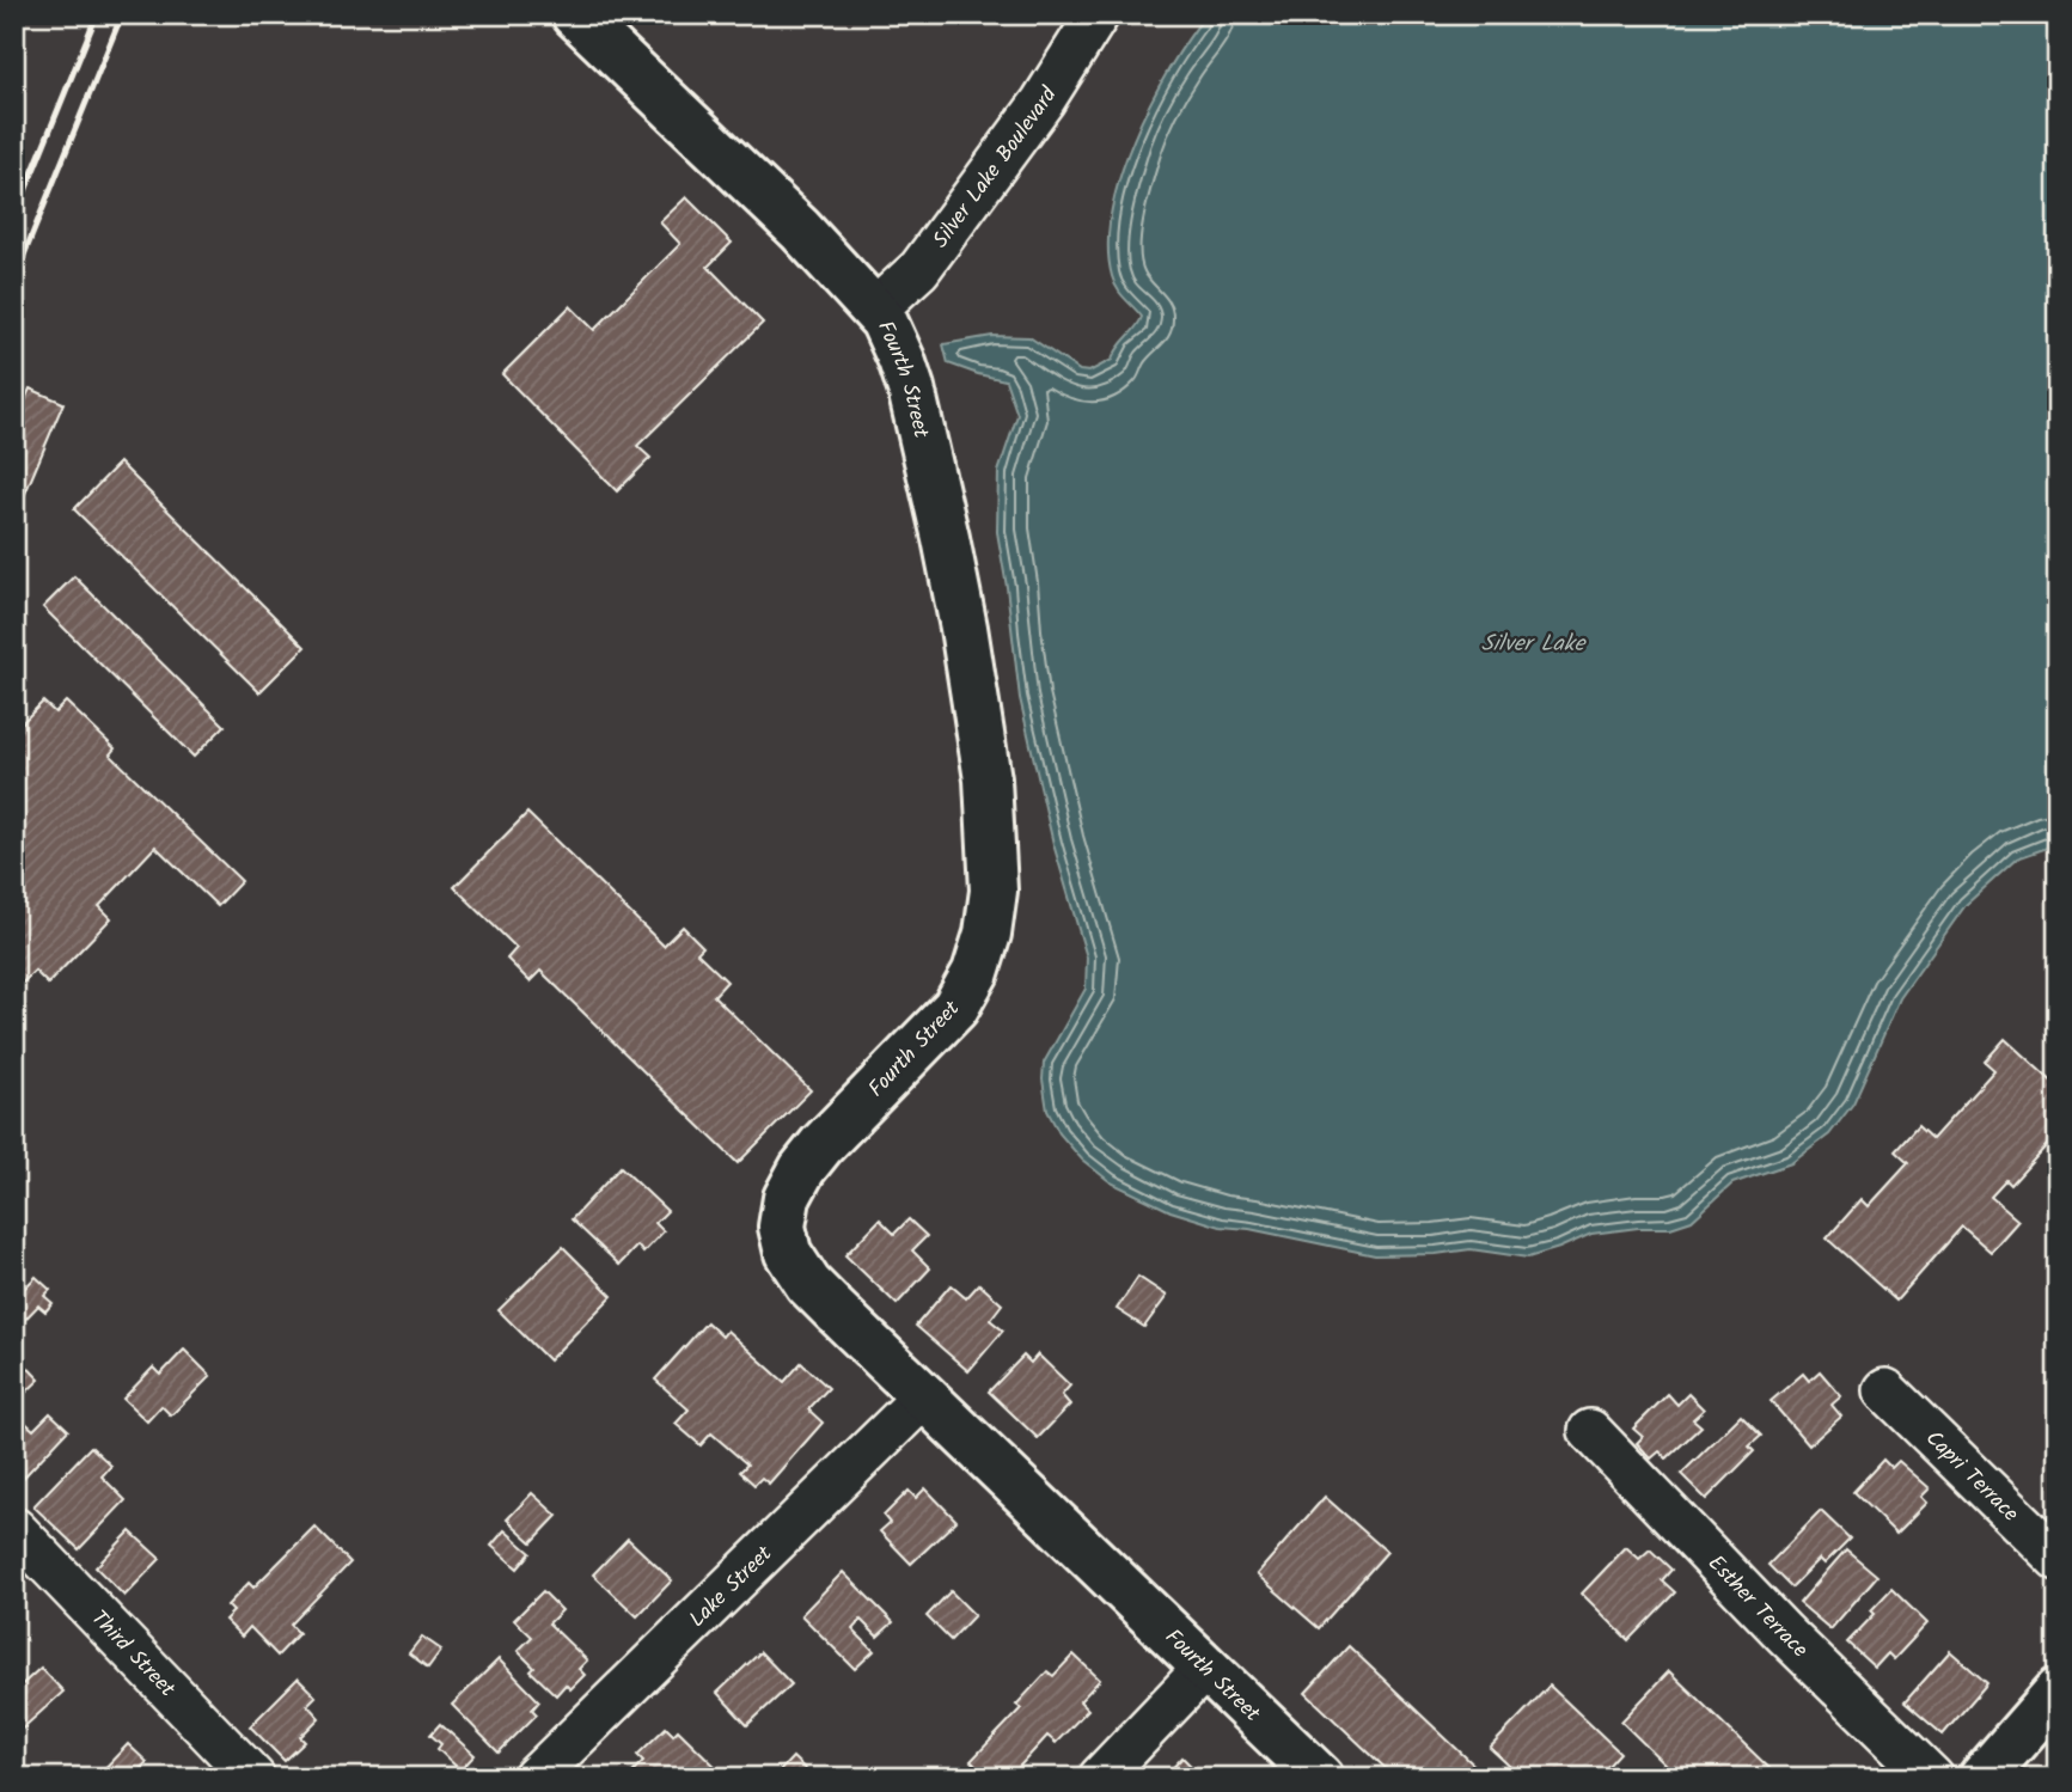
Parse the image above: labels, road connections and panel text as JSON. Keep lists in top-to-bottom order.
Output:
{
  "streets": {
    "street": [
      "Silver Lake Boulevard",
      "Fourth Street",
      "Capri Terrace",
      "Lake Street",
      "Esther Terrace",
      "Third Street"
    ]
  },
  "crossings": [
    ["Silver Lake Boulevard", "Fourth Street"],
    ["Fourth Street", "Lake Street"]
  ],
  "water": ["Silver Lake"]
}
